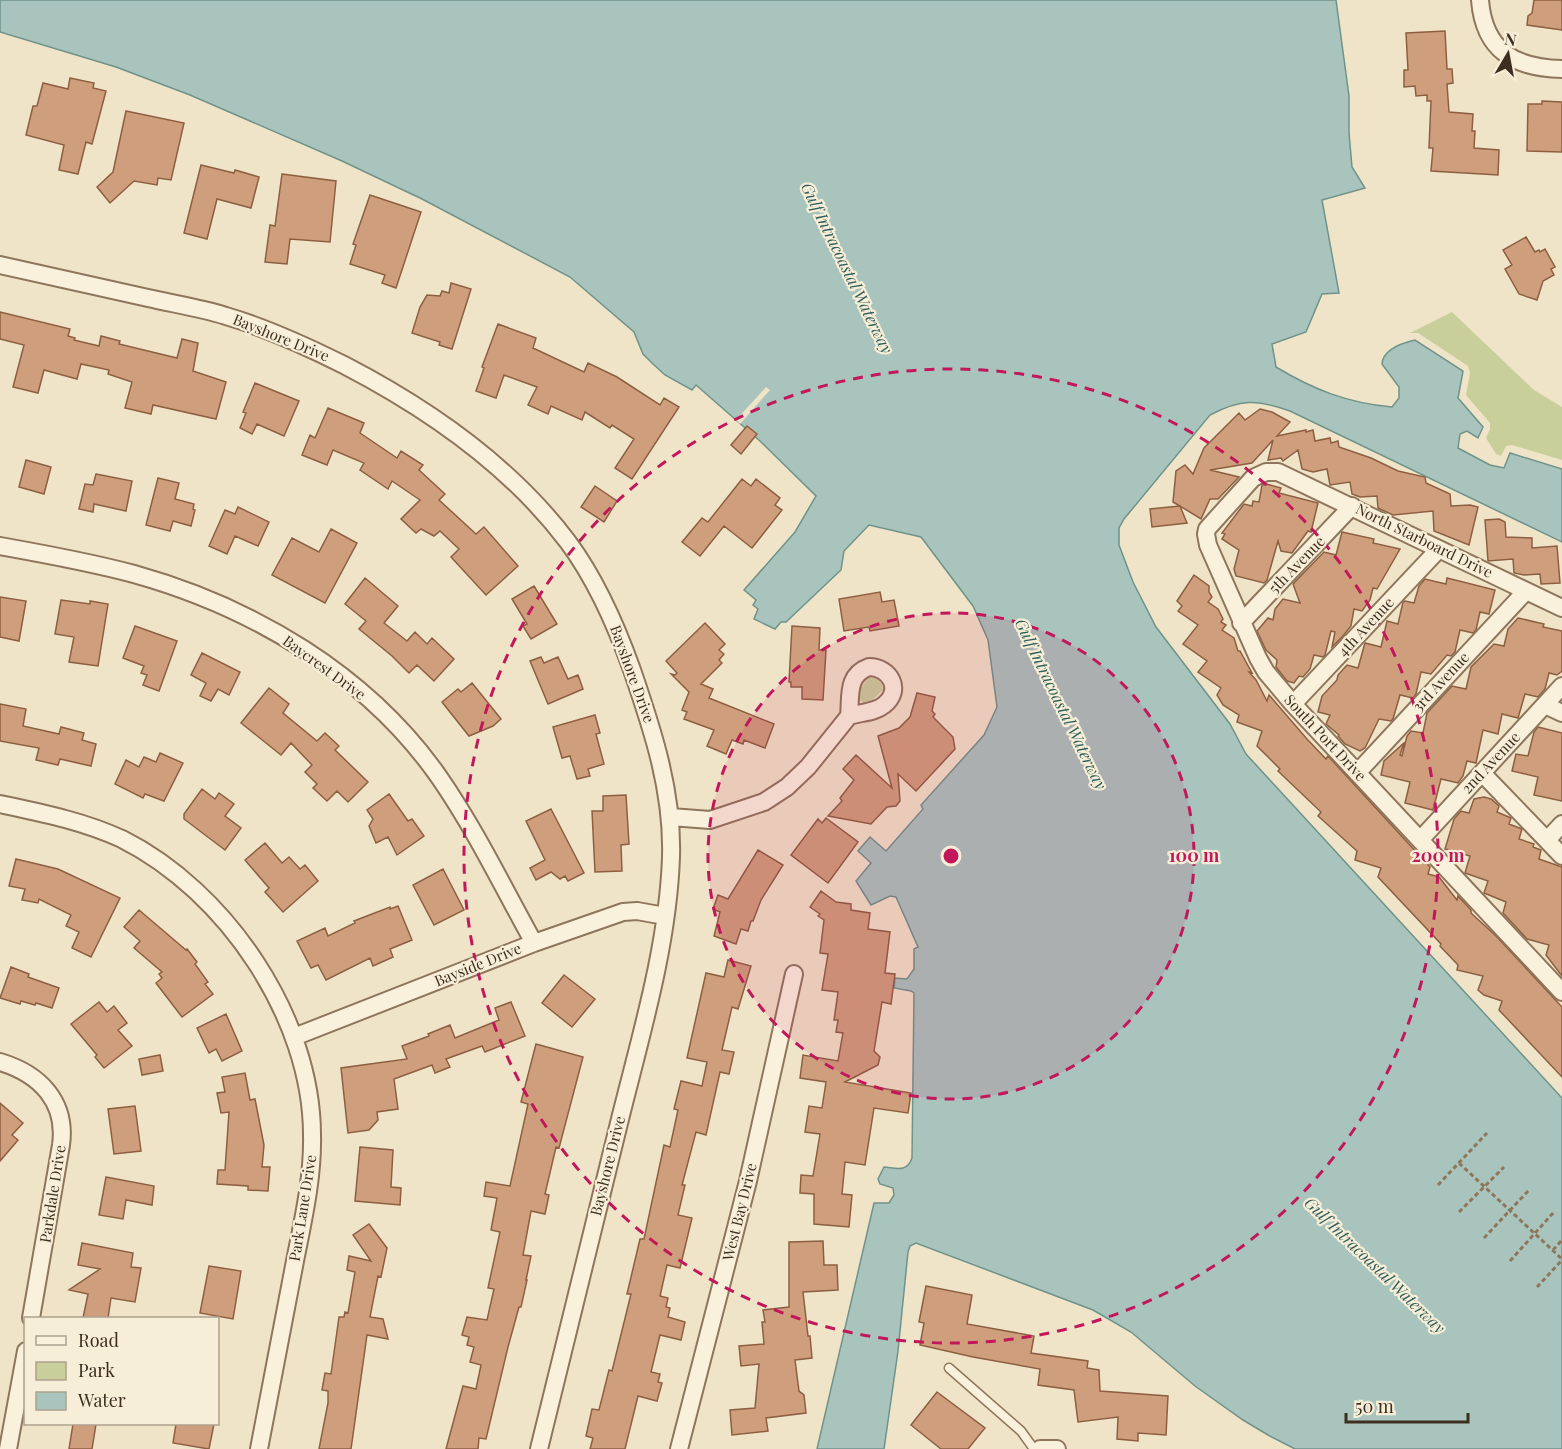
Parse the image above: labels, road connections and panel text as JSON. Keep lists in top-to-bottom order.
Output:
{
  "streets": {
    "street": [
      "Bayshore Drive",
      "North Starboard Drive",
      "5th Avenue",
      "4th Avenue",
      "Baycrest Drive",
      "3rd Avenue",
      "South Port Drive",
      "2nd Avenue",
      "Bayside Drive",
      "Parkdale Drive",
      "Park Lane Drive",
      "West Bay Drive"
    ]
  },
  "crossings": [
    ["Bayshore Drive", "Bayside Drive"],
    ["North Starboard Drive", "5th Avenue"],
    ["North Starboard Drive", "4th Avenue"],
    ["North Starboard Drive", "3rd Avenue"],
    ["North Starboard Drive", "South Port Drive"],
    ["5th Avenue", "South Port Drive"],
    ["4th Avenue", "South Port Drive"],
    ["Baycrest Drive", "Bayside Drive"],
    ["3rd Avenue", "South Port Drive"],
    ["South Port Drive", "2nd Avenue"],
    ["Bayside Drive", "Park Lane Drive"]
  ],
  "water": ["Gulf Intracoastal Waterway"],
  "legend": ["Road", "Park", "Water"],
  "scale_bar": "50 m",
  "north": "top",
  "rings": ["100 m", "200 m"]
}
